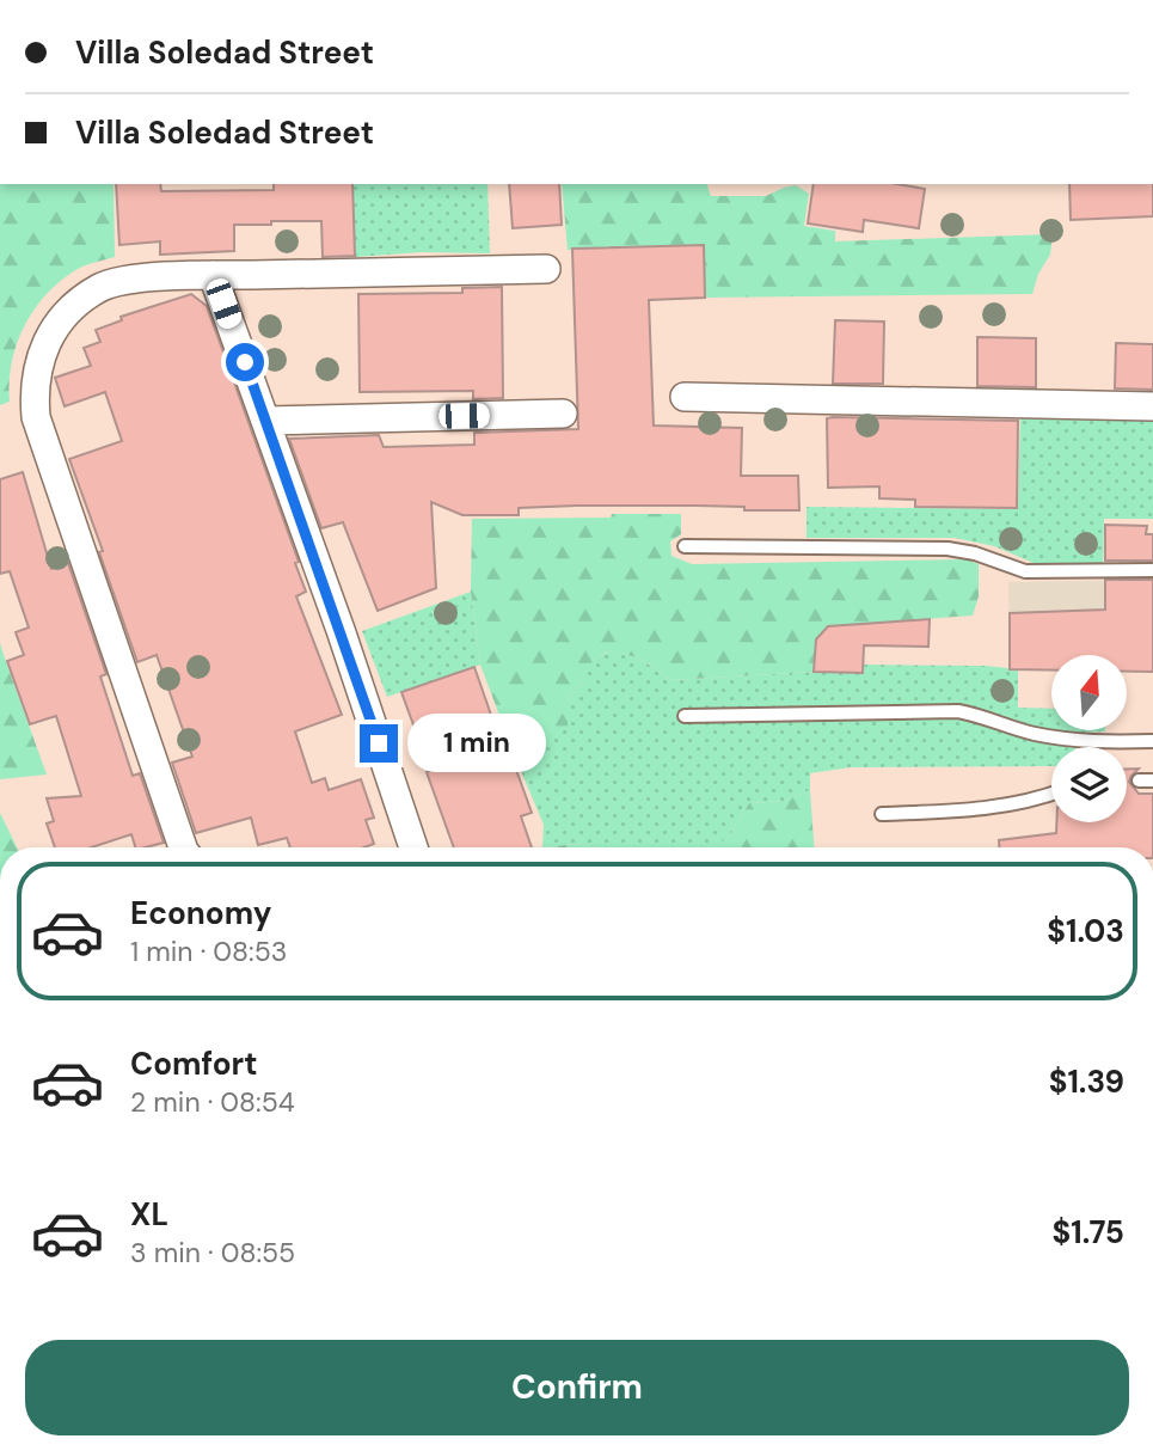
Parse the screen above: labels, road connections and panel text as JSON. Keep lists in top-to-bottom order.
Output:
{
  "north": "top",
  "page": {
    "banner": ["Villa Soledad Street", "Villa Soledad Street"],
    "bubble": "1 min",
    "list": [
      {
        "name": "Economy",
        "note": "1 min · 08:53",
        "value": "$1.03"
      },
      {
        "name": "Comfort",
        "note": "2 min · 08:54",
        "value": "$1.39"
      },
      {
        "name": "XL",
        "note": "3 min · 08:55",
        "value": "$1.75"
      }
    ],
    "buttons": "Confirm"
  }
}
